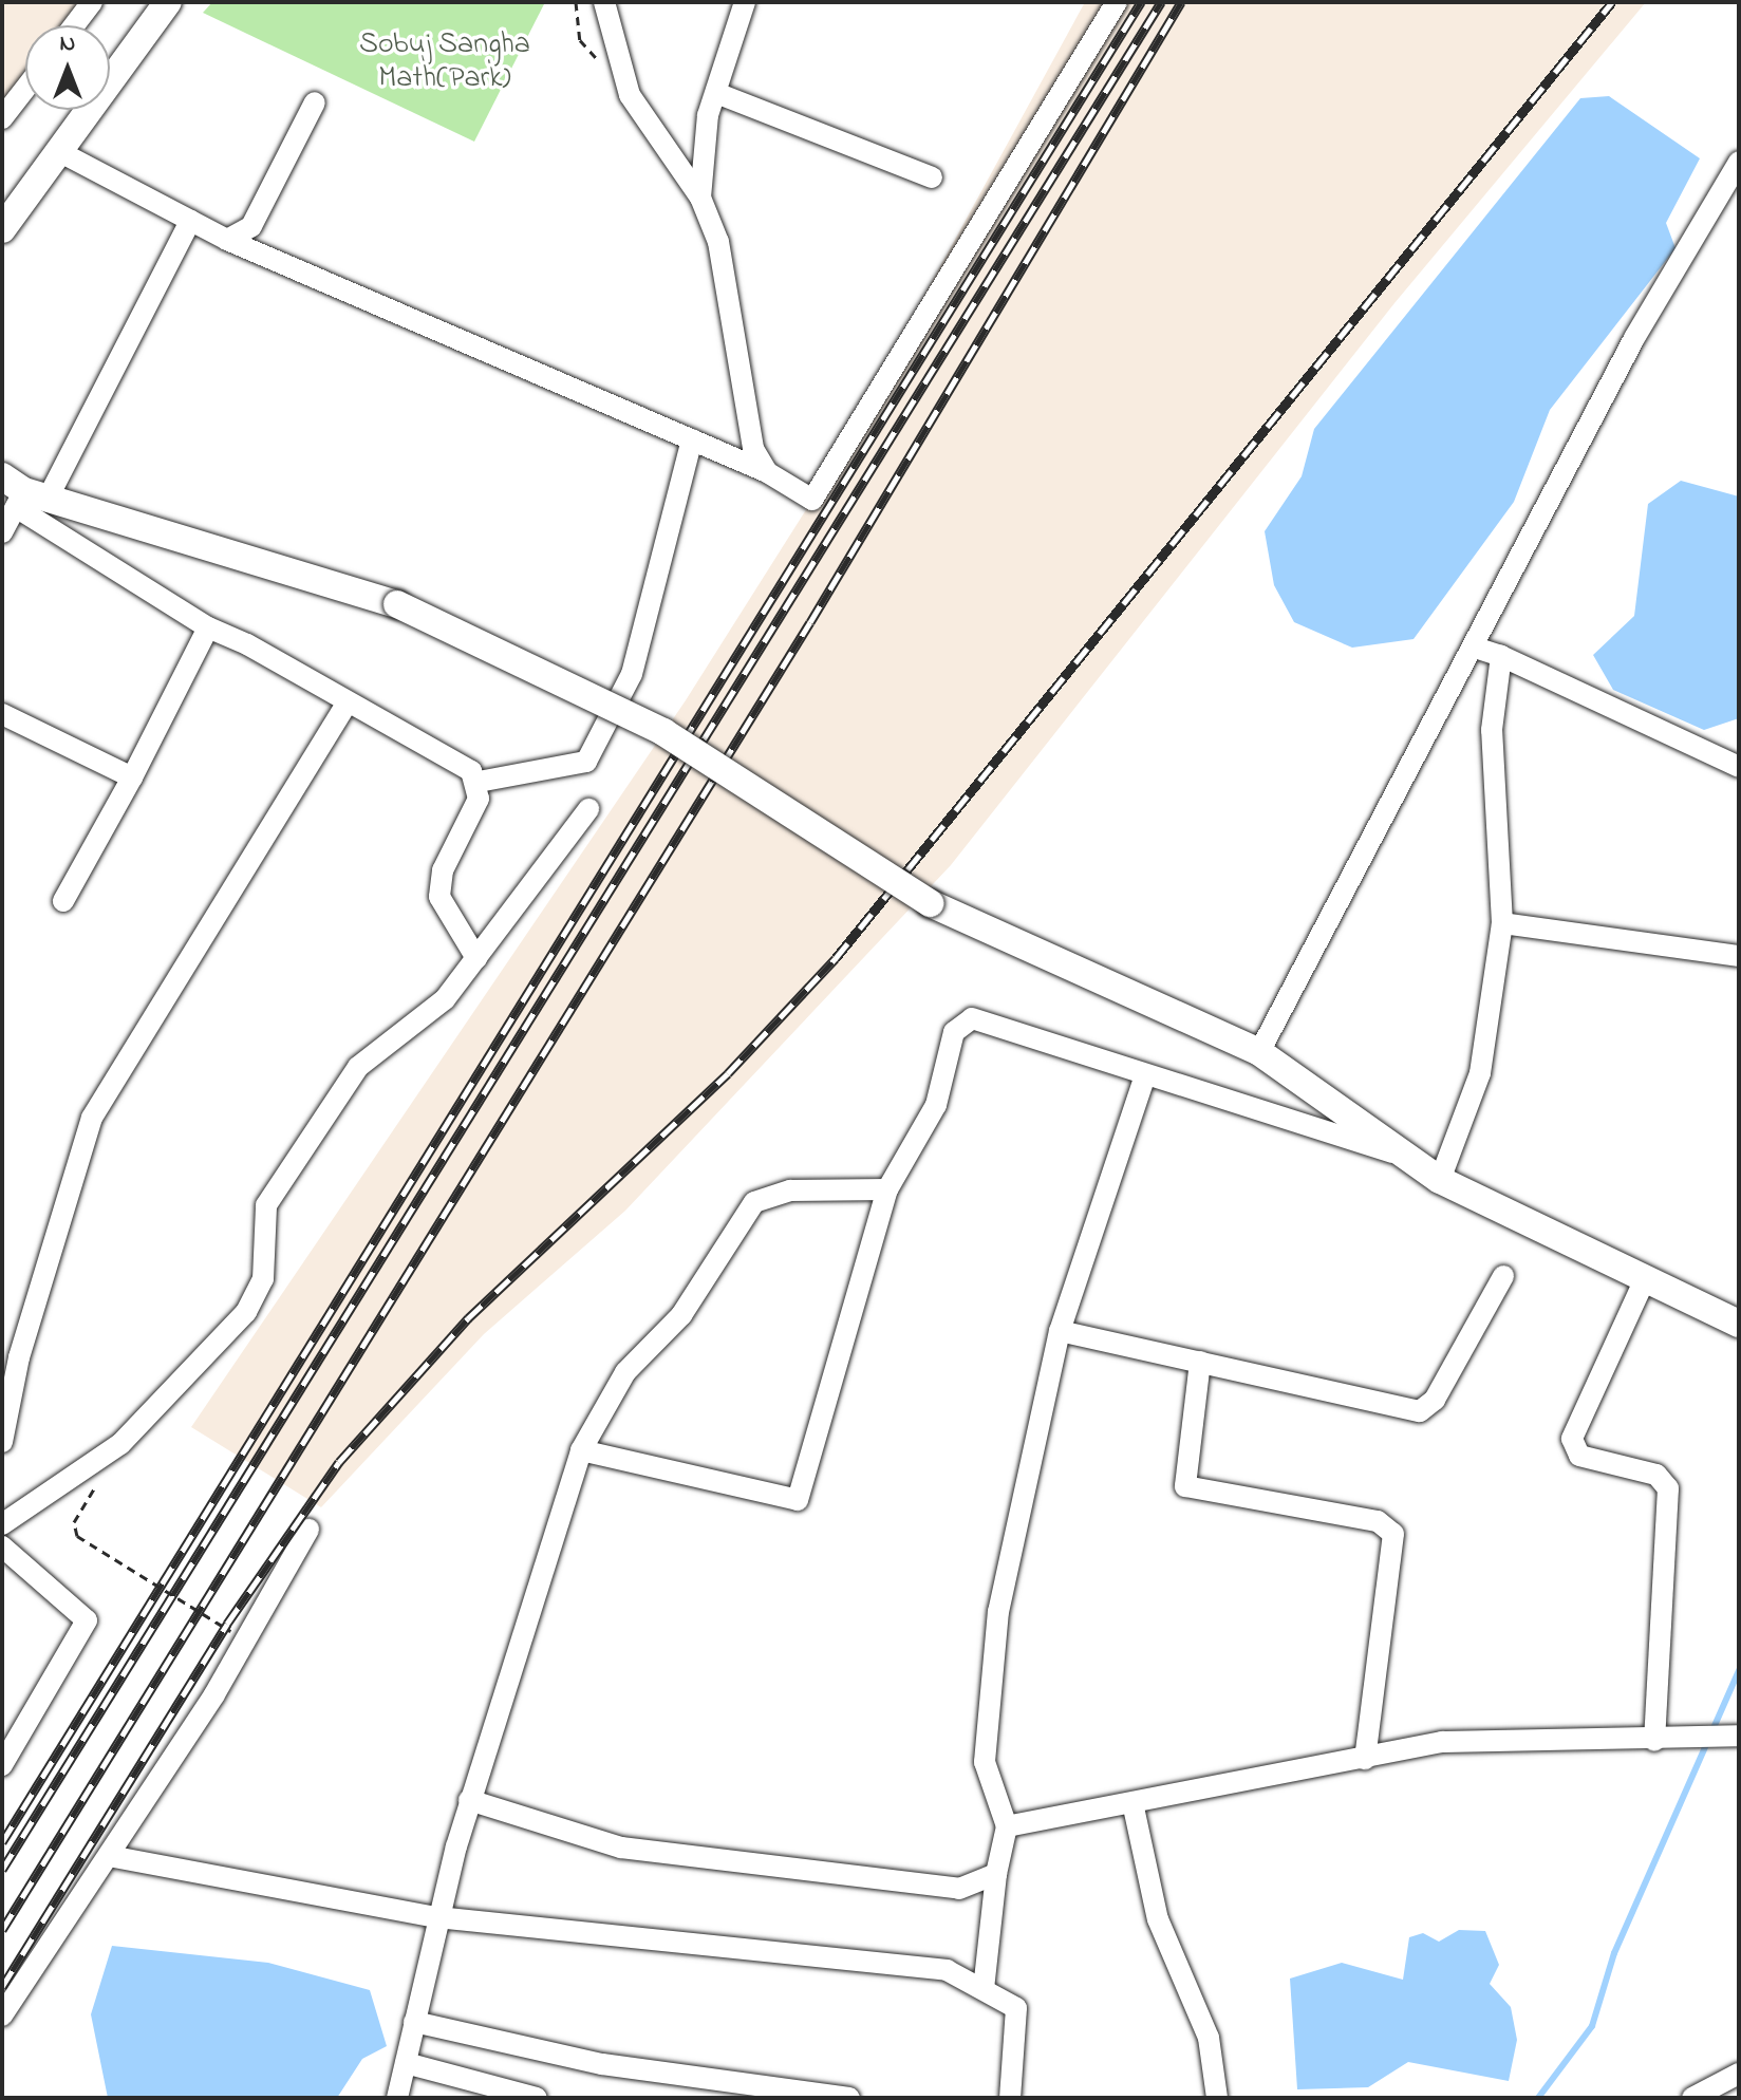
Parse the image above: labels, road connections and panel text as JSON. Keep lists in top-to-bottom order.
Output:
{
  "parks": ["Sobuj Sangha Math(Park)"],
  "north": "top"
}
